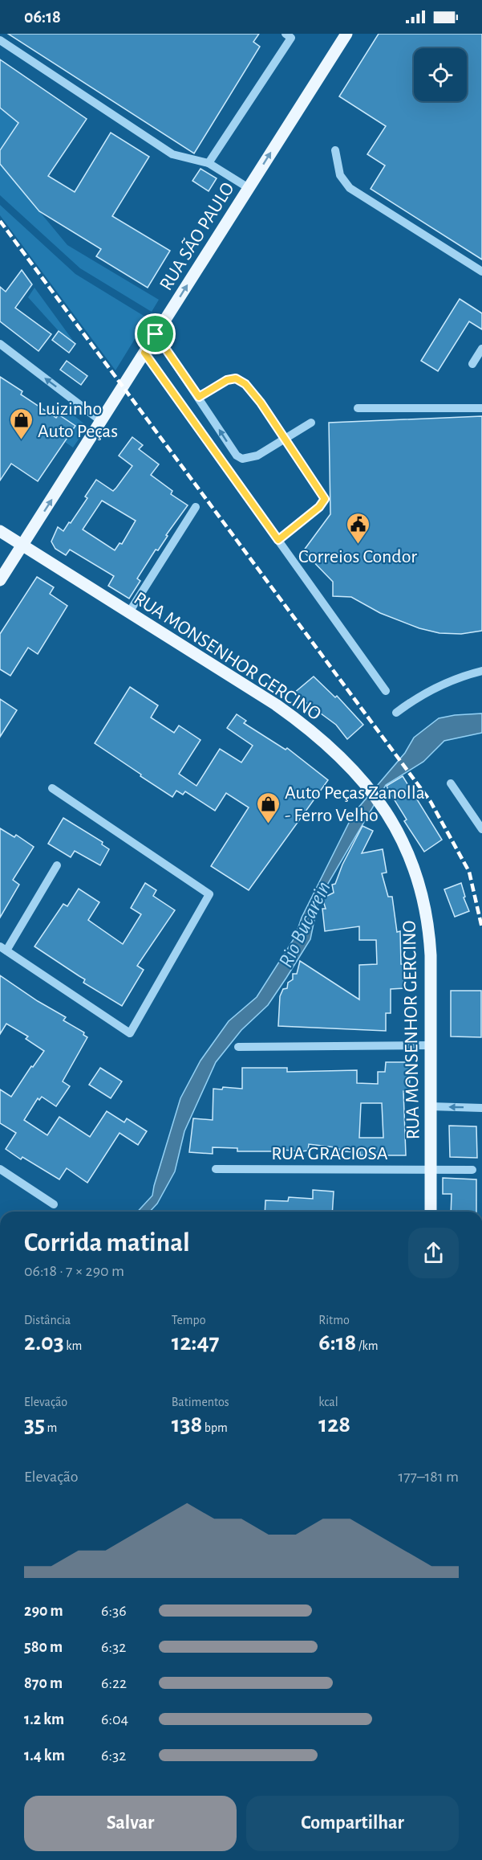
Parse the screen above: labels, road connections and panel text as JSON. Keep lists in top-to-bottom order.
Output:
{
  "streets": {
    "main road": ["RUA SÃO PAULO", "RUA MONSENHOR GERCINO"],
    "street": ["RUA GRACIOSA"]
  },
  "crossings": [
    ["RUA SÃO PAULO", "RUA MONSENHOR GERCINO"],
    ["RUA MONSENHOR GERCINO", "RUA GRACIOSA"]
  ],
  "one_way": ["RUA SÃO PAULO"],
  "water": ["Rio Bucarein"],
  "places": {
    "shop": ["Luizinho Auto Peças", "Auto Peças Zanolla - Ferro Velho"],
    "public building": ["Correios Condor"]
  },
  "page": {
    "status": "06:18",
    "heading": ["Corrida matinal", "06:18 · 7 × 290 m"],
    "stats": [
      ["Distância", "2.03 km"],
      ["Tempo", "12:47"],
      ["Ritmo", "6:18 /km"],
      ["Elevação", "35 m"],
      ["Batimentos", "138 bpm"],
      ["kcal", "128"]
    ],
    "chart": ["Elevação", "177–181 m"],
    "list": [
      {
        "name": "290 m",
        "note": "6:36"
      },
      {
        "name": "580 m",
        "note": "6:32"
      },
      {
        "name": "870 m",
        "note": "6:22"
      },
      {
        "name": "1.2 km",
        "note": "6:04"
      },
      {
        "name": "1.4 km",
        "note": "6:32"
      }
    ],
    "buttons": ["Salvar", "Compartilhar"]
  }
}
